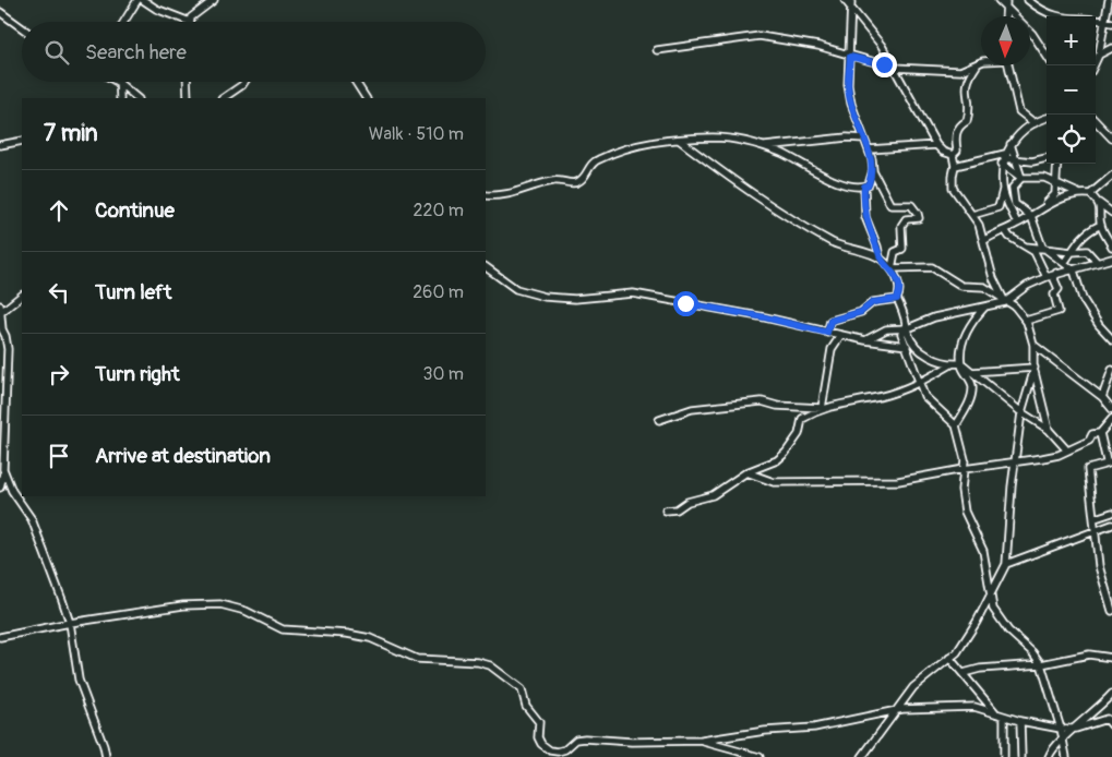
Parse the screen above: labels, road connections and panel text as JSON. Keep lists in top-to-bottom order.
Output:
{
  "north": "bottom",
  "page": {
    "map_buttons": ["+", "−"],
    "search": "Search here",
    "heading": ["7 min", "Walk · 510 m"],
    "list": [
      ["Continue", "220 m"],
      ["Turn left", "260 m"],
      ["Turn right", "30 m"],
      "Arrive at destination"
    ]
  }
}
